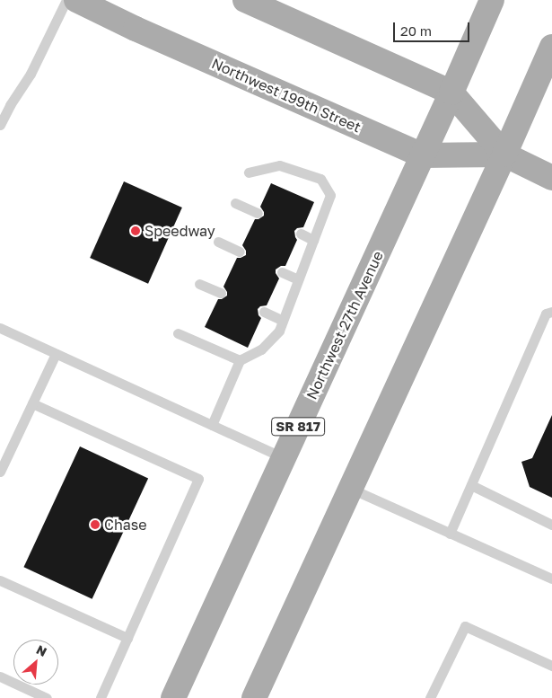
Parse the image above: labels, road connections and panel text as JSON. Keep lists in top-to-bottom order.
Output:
{
  "streets": {
    "main road": ["Northwest 199th Street", "Northwest 27th Avenue", "SR 817"]
  },
  "crossings": [
    ["Northwest 199th Street", "Northwest 27th Avenue"]
  ],
  "places": ["Speedway", "Chase"],
  "scale_bar": "20 m",
  "north": "top right"
}
